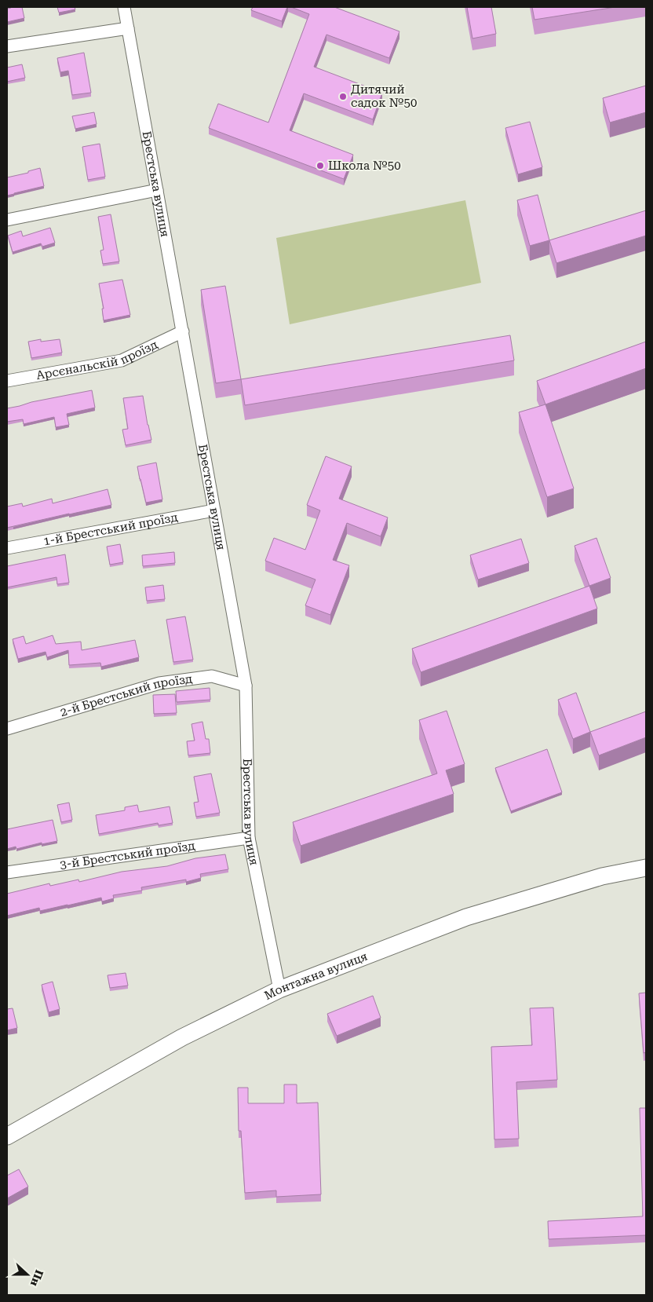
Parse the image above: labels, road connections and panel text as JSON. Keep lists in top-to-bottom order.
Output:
{
  "streets": {
    "street": [
      "Брестська вулиця",
      "Арсєнальскій проїзд",
      "1-й Брестський проїзд",
      "2-й Брестський проїзд",
      "3-й Брестський проїзд",
      "Монтажна вулиця"
    ]
  },
  "crossings": [
    ["Брестська вулиця", "Арсєнальскій проїзд"],
    ["Брестська вулиця", "1-й Брестський проїзд"],
    ["Брестська вулиця", "2-й Брестський проїзд"],
    ["Брестська вулиця", "3-й Брестський проїзд"],
    ["Брестська вулиця", "Монтажна вулиця"]
  ],
  "places": ["Дитячий садок №50", "Школа №50"],
  "north": "right"
}
